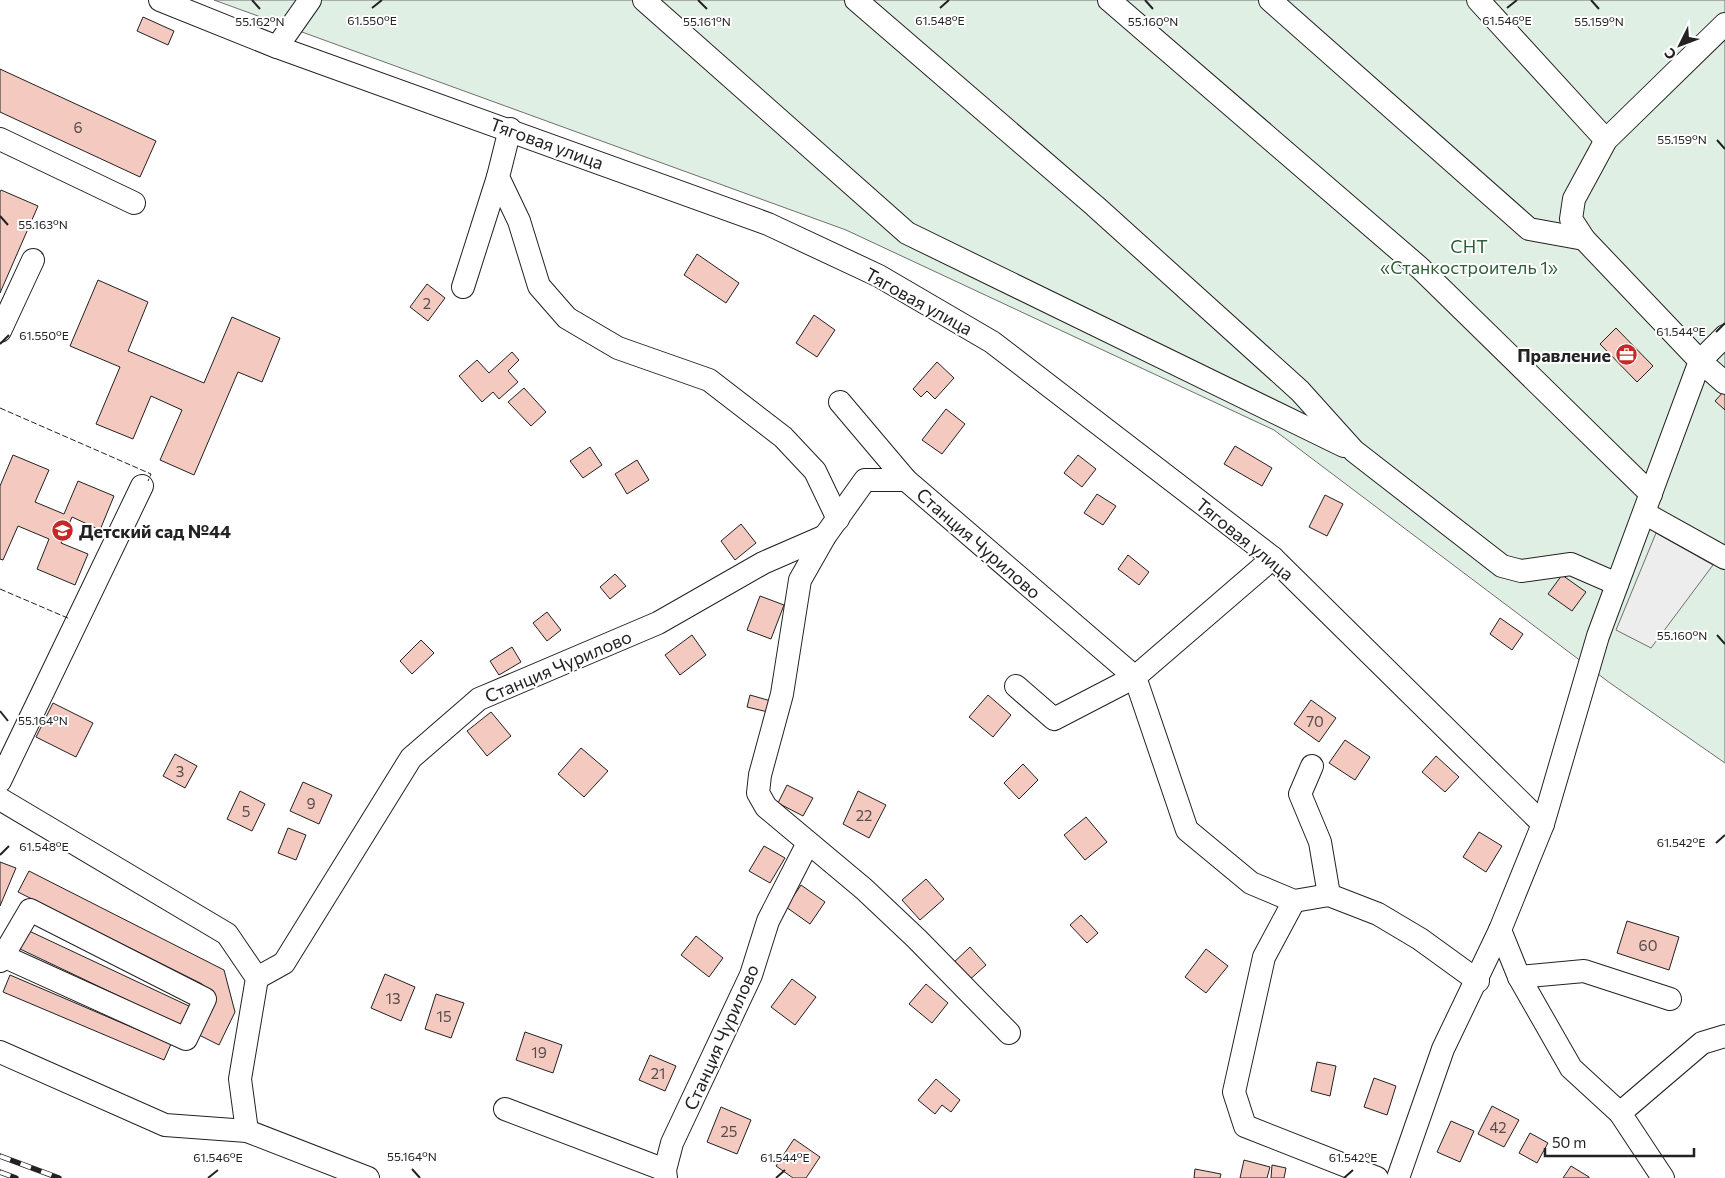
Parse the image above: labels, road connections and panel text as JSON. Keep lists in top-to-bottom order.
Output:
{
  "streets": {
    "street": ["Тяговая улица", "Станция Чурилово"]
  },
  "parks": ["СНТ «Станкостроитель 1»"],
  "places": {
    "office": ["Правление"],
    "school or university": ["Детский сад №44"]
  },
  "house_numbers": [
    "6",
    "2",
    "70",
    "3",
    "9",
    "5",
    "22",
    "60",
    "13",
    "15",
    "19",
    "21",
    "42",
    "25"
  ],
  "scale_bar": "50 m",
  "north": "bottom left",
  "coordinates": [
    "61.550°E",
    "61.548°E",
    "61.546°E",
    "55.162°N",
    "55.161°N",
    "55.160°N",
    "55.159°N",
    "55.163°N",
    "61.544°E",
    "55.164°N",
    "61.542°E"
  ]
}
